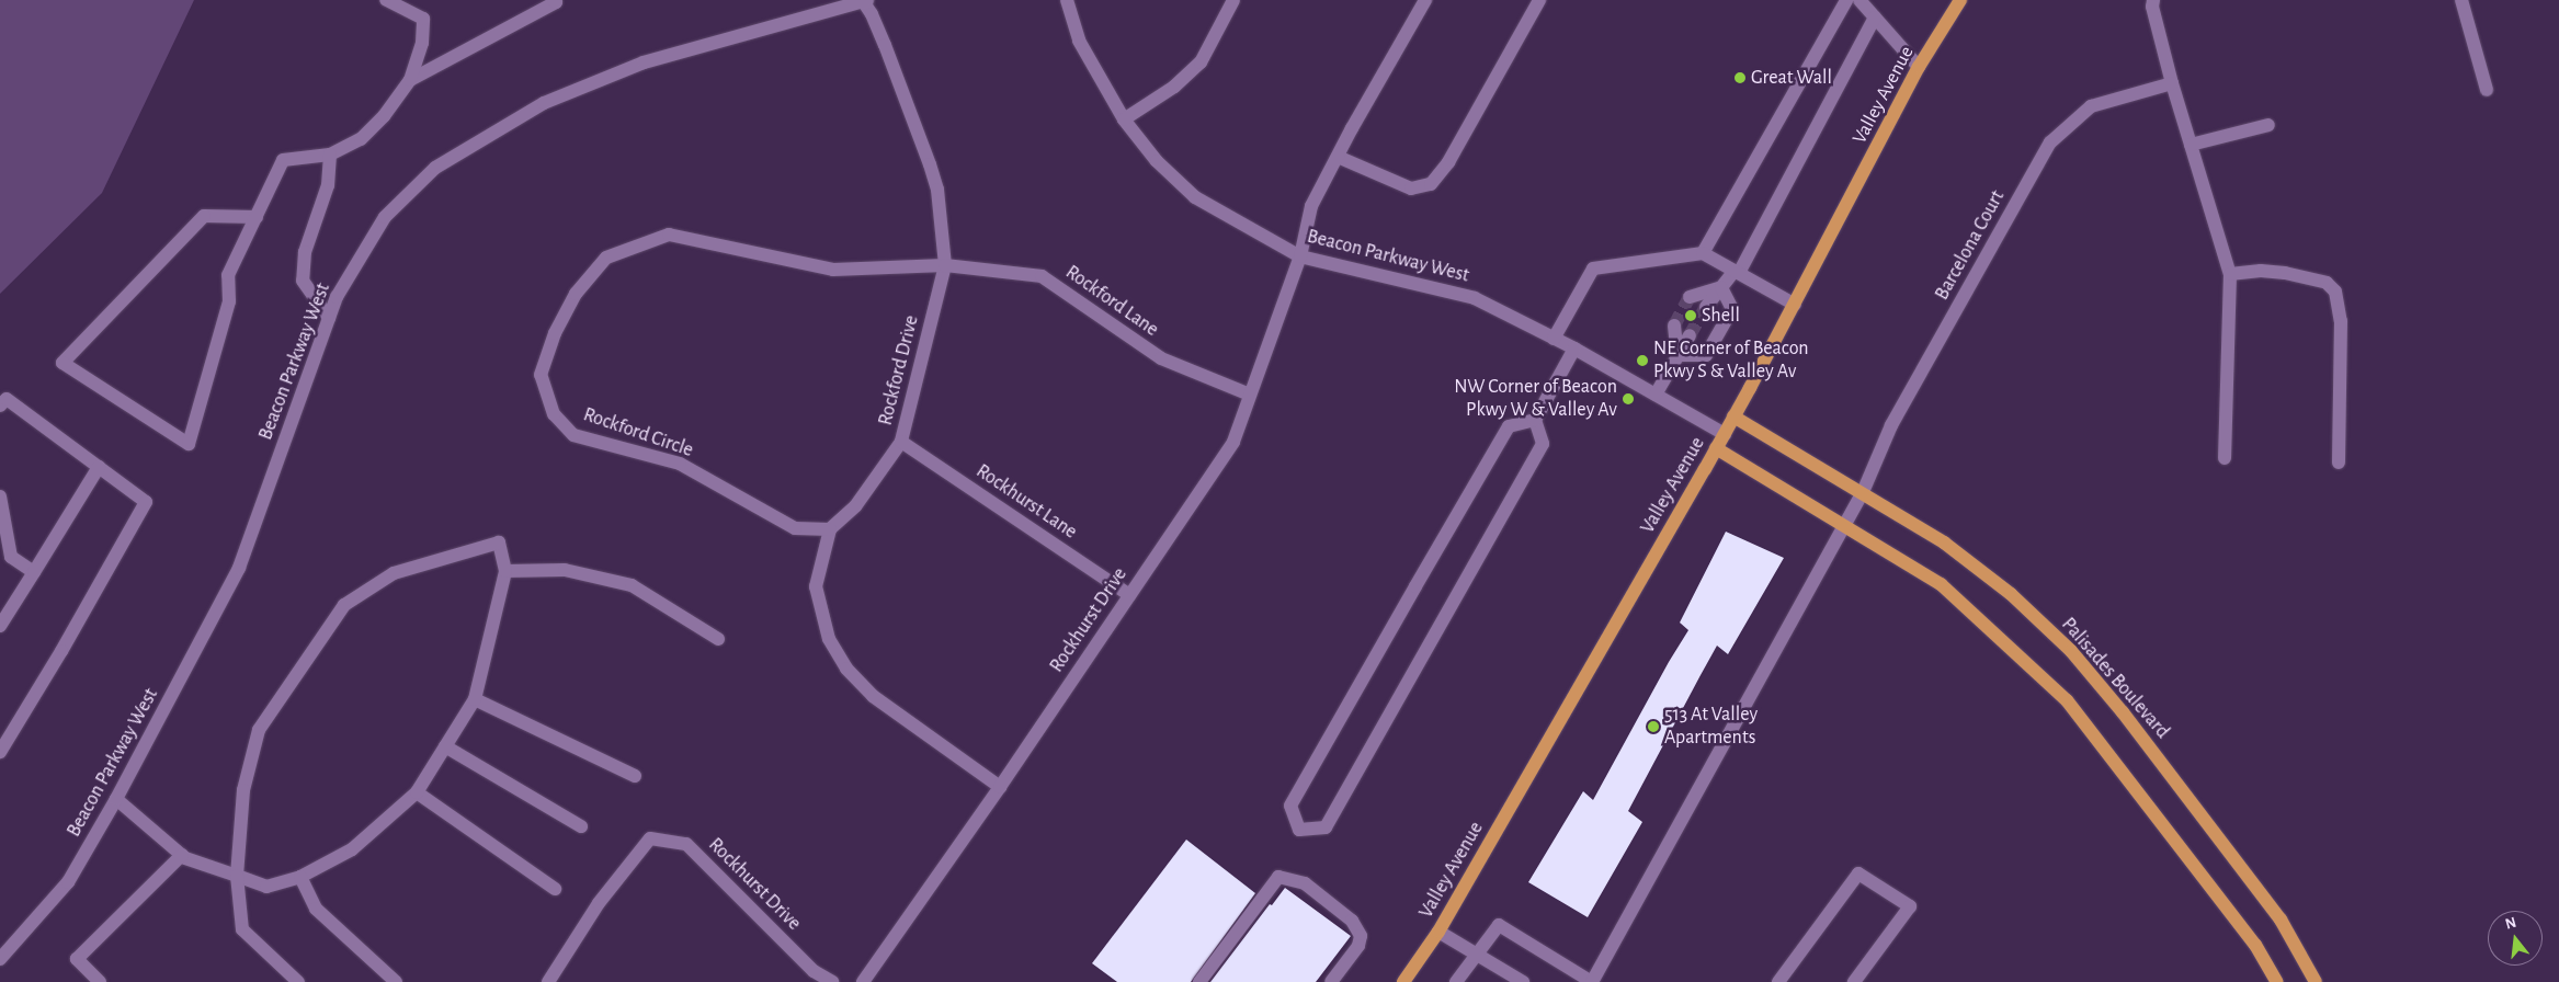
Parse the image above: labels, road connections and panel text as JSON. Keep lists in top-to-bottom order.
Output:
{
  "streets": {
    "main road": ["Valley Avenue", "Palisades Boulevard"],
    "street": [
      "Barcelona Court",
      "Beacon Parkway West",
      "Rockford Lane",
      "Rockford Drive",
      "Rockford Circle",
      "Rockhurst Lane",
      "Rockhurst Drive"
    ]
  },
  "crossings": [
    ["Valley Avenue", "Beacon Parkway West"],
    ["Valley Avenue", "Palisades Boulevard"],
    ["Barcelona Court", "Palisades Boulevard"],
    ["Beacon Parkway West", "Rockford Drive"],
    ["Beacon Parkway West", "Rockhurst Drive"],
    ["Rockford Lane", "Rockford Drive"],
    ["Rockford Lane", "Rockford Circle"],
    ["Rockford Lane", "Rockhurst Drive"],
    ["Rockford Drive", "Rockford Circle"],
    ["Rockford Drive", "Rockhurst Lane"],
    ["Rockhurst Lane", "Rockhurst Drive"]
  ],
  "places": [
    "Great Wall",
    "Shell",
    "NE Corner of Beacon Pkwy S & Valley Av",
    "NW Corner of Beacon Pkwy W & Valley Av",
    "513 At Valley Apartments"
  ],
  "north": "top"
}
